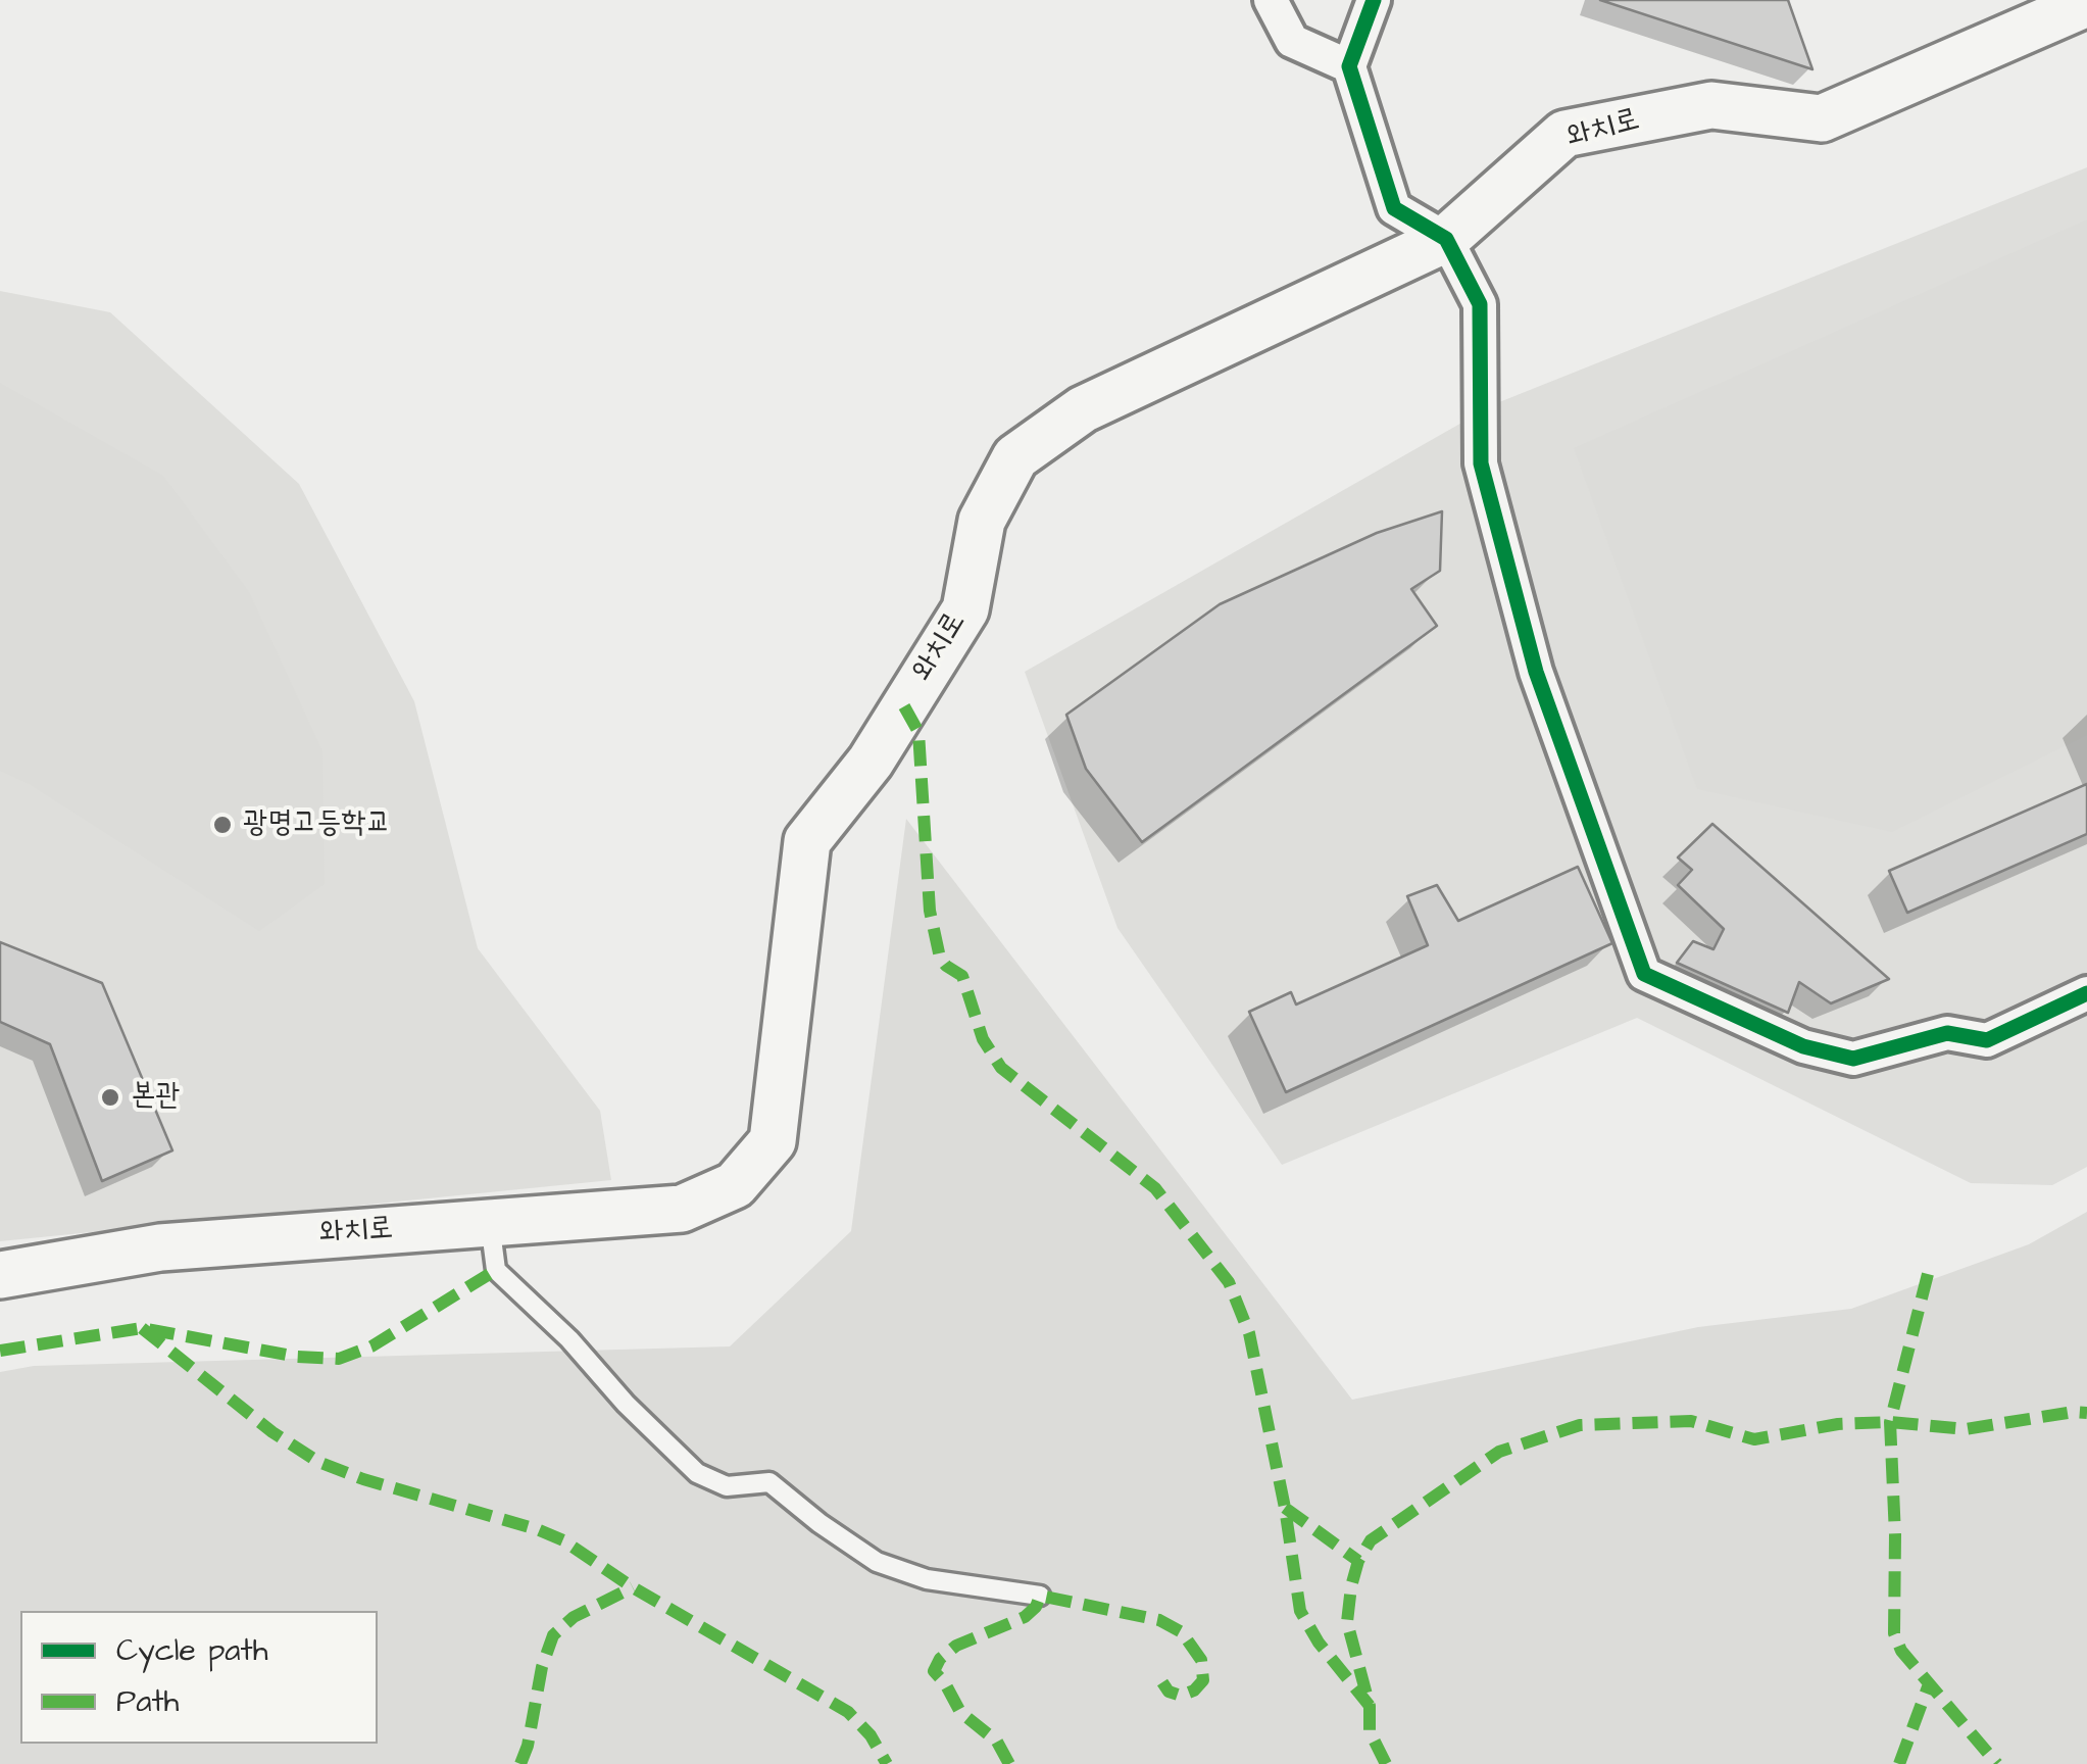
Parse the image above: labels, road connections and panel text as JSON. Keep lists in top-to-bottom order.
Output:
{
  "streets": {
    "main road": ["와치로"]
  },
  "places": ["광명고등학교", "본관"],
  "legend": ["Cycle path", "Path"]
}
